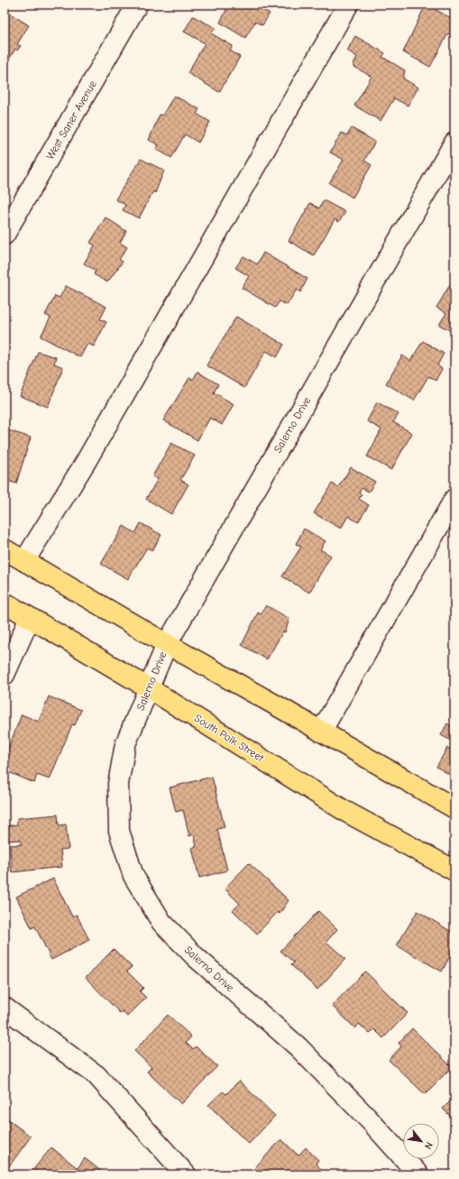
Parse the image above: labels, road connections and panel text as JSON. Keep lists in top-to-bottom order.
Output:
{
  "streets": {
    "main road": ["South Polk Street"],
    "street": ["West Saner Avenue", "Salerno Drive"]
  },
  "crossings": [
    ["Salerno Drive", "South Polk Street"]
  ],
  "north": "bottom right"
}
